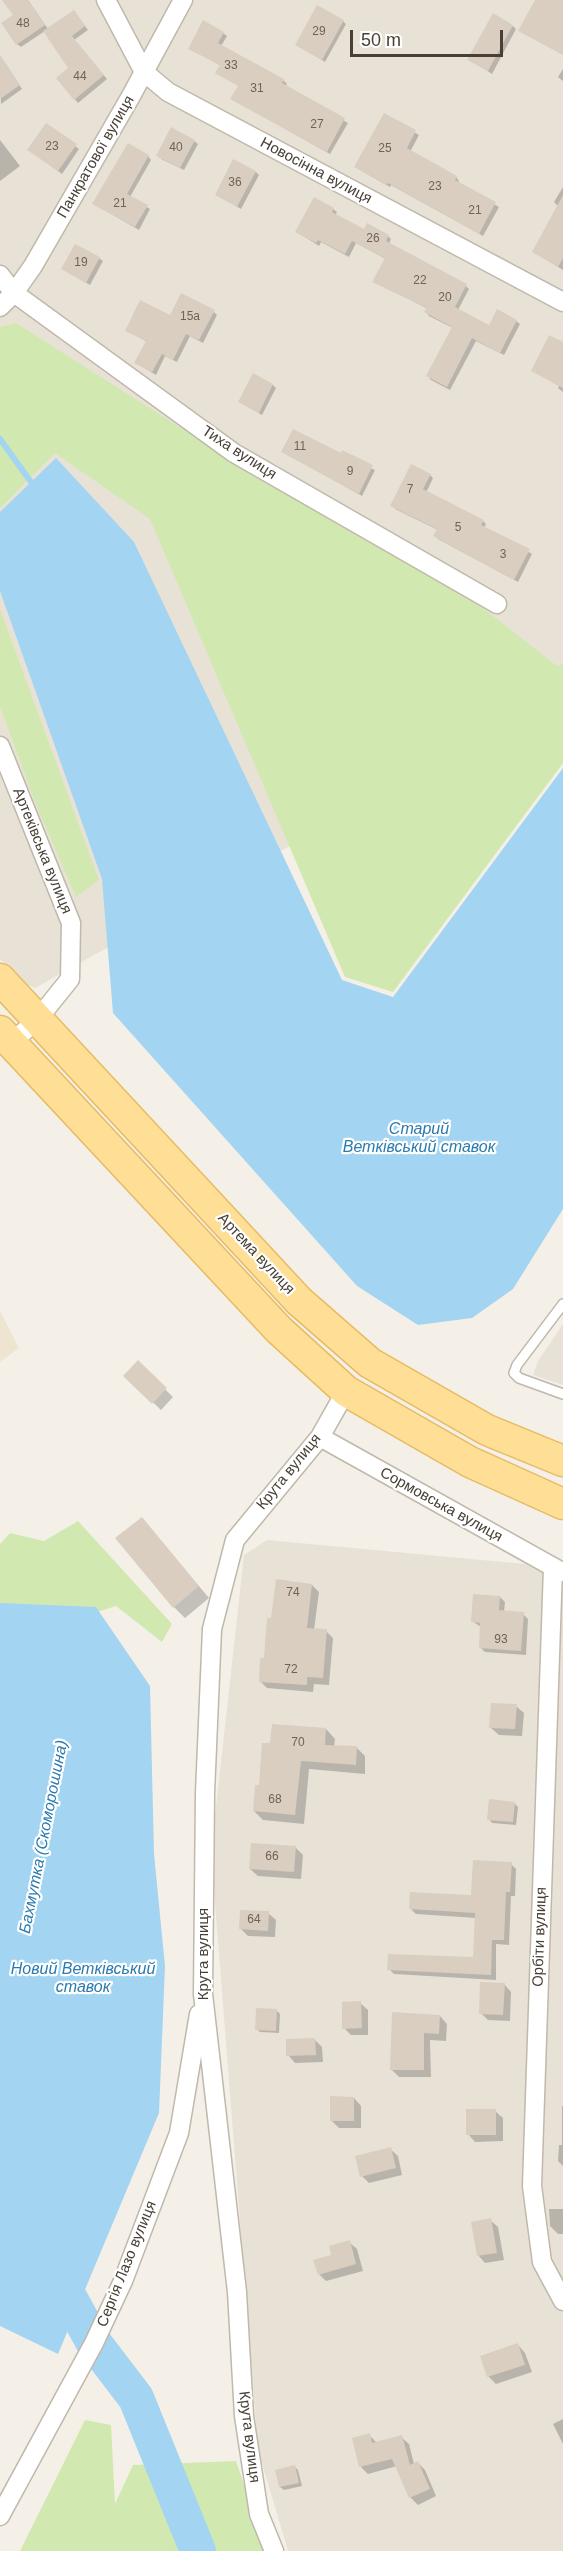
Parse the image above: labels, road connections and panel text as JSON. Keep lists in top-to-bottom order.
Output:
{
  "streets": {
    "main road": ["Артема вулиця"],
    "street": [
      "Панкратової вулиця",
      "Новосінна вулиця",
      "Тиха вулиця",
      "Артеківська вулиця",
      "Крута вулиця",
      "Сормовська вулиця",
      "Орбіти вулиця",
      "Сергія Лазо вулиця"
    ]
  },
  "crossings": [
    ["Панкратової вулиця", "Новосінна вулиця"],
    ["Панкратової вулиця", "Тиха вулиця"],
    ["Артеківська вулиця", "Артема вулиця"],
    ["Крута вулиця", "Сормовська вулиця"],
    ["Крута вулиця", "Сергія Лазо вулиця"],
    ["Сормовська вулиця", "Орбіти вулиця"]
  ],
  "water": ["Старий Ветківський ставок", "Бахмутка (Скоморошина)", "Новий Ветківський ставок"],
  "house_numbers": [
    "48",
    "29",
    "33",
    "44",
    "31",
    "27",
    "23",
    "40",
    "25",
    "36",
    "23",
    "21",
    "21",
    "26",
    "19",
    "22",
    "20",
    "15а",
    "11",
    "9",
    "7",
    "5",
    "3",
    "74",
    "93",
    "72",
    "70",
    "68",
    "66",
    "64"
  ],
  "scale_bar": "50 m"
}
